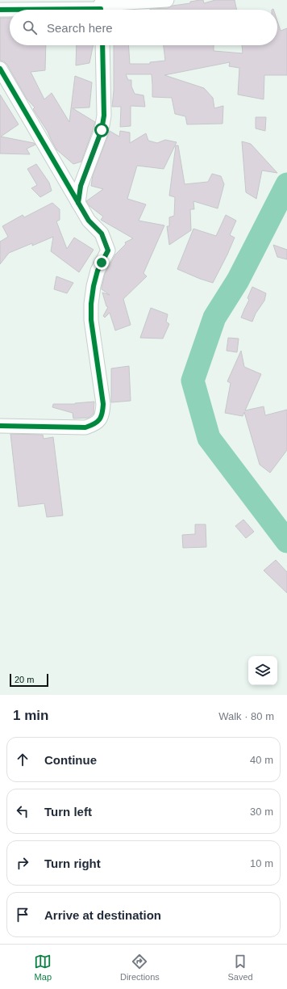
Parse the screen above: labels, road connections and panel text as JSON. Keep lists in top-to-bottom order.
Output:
{
  "scale_bar": "20 m",
  "page": {
    "search": "Search here",
    "scale": "20 m",
    "heading": ["1 min", "Walk · 80 m"],
    "list": [
      ["Continue", "40 m"],
      ["Turn left", "30 m"],
      ["Turn right", "10 m"],
      "Arrive at destination"
    ],
    "nav": ["Map", "Directions", "Saved"]
  }
}
